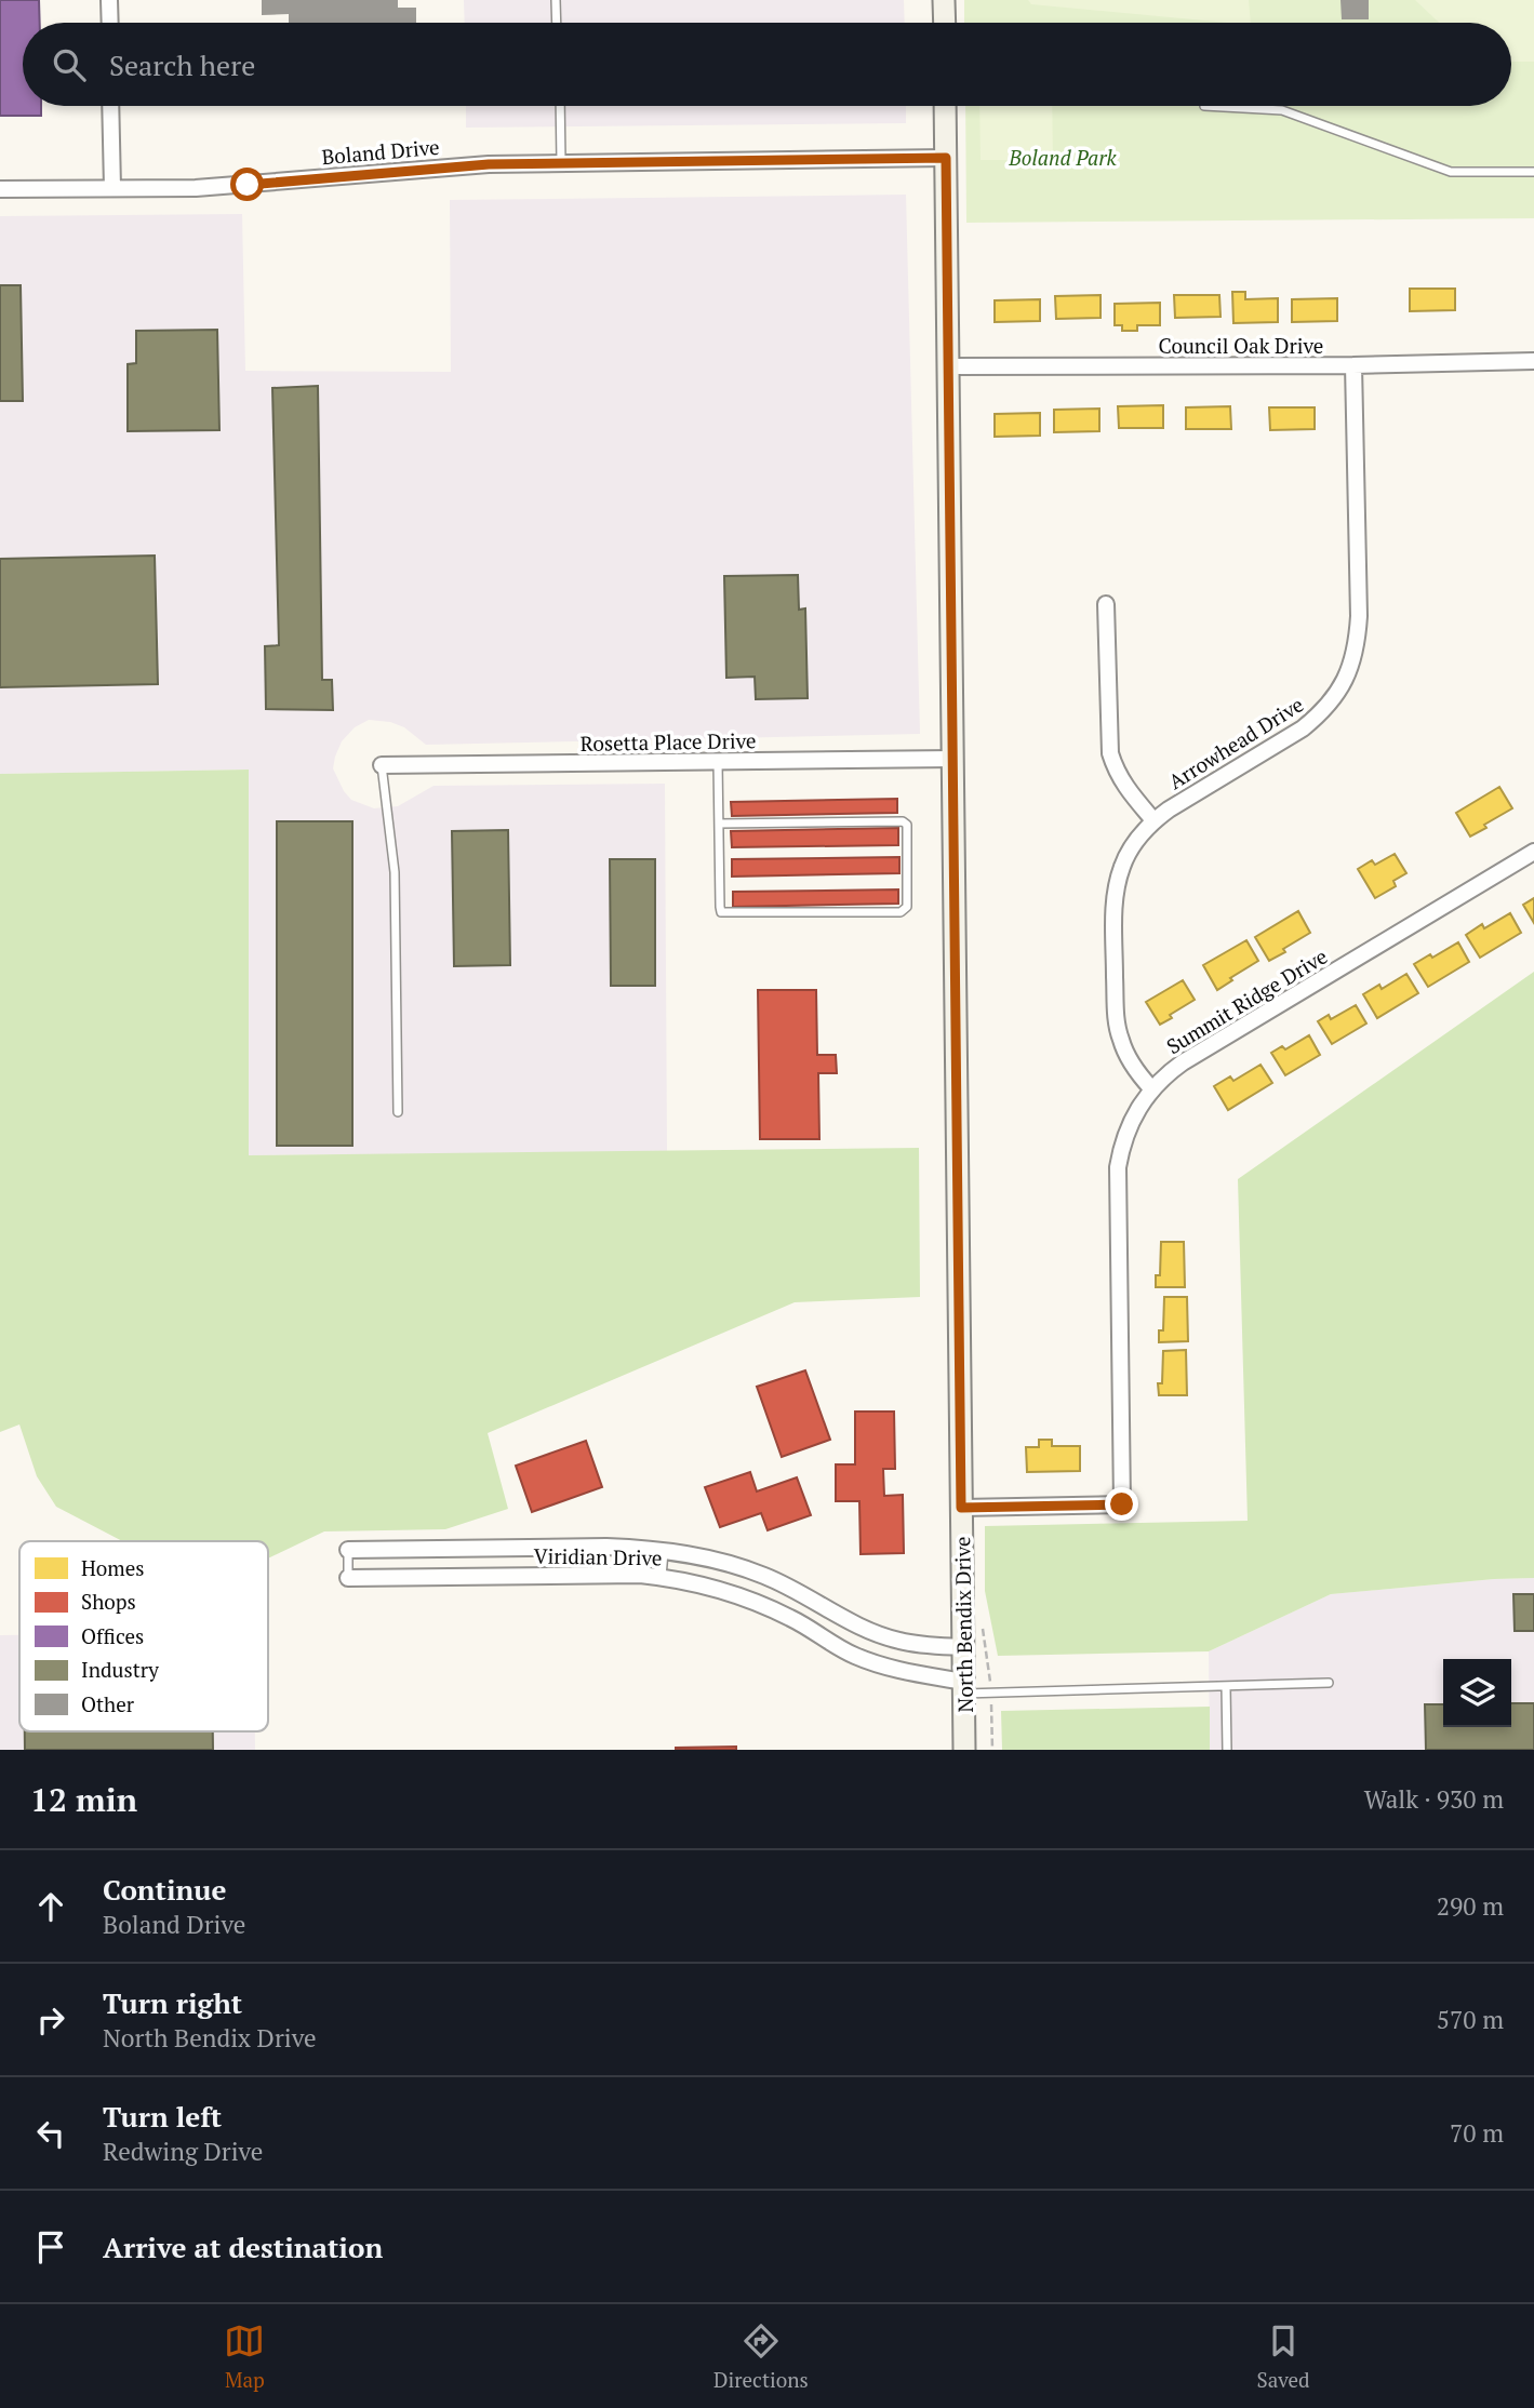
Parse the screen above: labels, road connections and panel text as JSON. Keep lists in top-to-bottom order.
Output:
{
  "streets": {
    "street": [
      "Boland Drive",
      "Council Oak Drive",
      "Rosetta Place Drive",
      "Arrowhead Drive",
      "Summit Ridge Drive",
      "Viridian Drive",
      "North Bendix Drive"
    ]
  },
  "crossings": [
    ["Boland Drive", "North Bendix Drive"],
    ["Council Oak Drive", "Arrowhead Drive"],
    ["Council Oak Drive", "North Bendix Drive"],
    ["Rosetta Place Drive", "North Bendix Drive"],
    ["Arrowhead Drive", "Summit Ridge Drive"],
    ["Summit Ridge Drive", "North Bendix Drive"],
    ["Viridian Drive", "North Bendix Drive"]
  ],
  "parks": ["Boland Park"],
  "legend": [
    "Homes",
    "Shops",
    "Offices",
    "Industry",
    "Other"
  ],
  "page": {
    "search": "Search here",
    "heading": ["12 min", "Walk · 930 m"],
    "list": [
      ["Continue", "Boland Drive", "290 m"],
      ["Turn right", "North Bendix Drive", "570 m"],
      ["Turn left", "Redwing Drive", "70 m"],
      "Arrive at destination"
    ],
    "nav": ["Map", "Directions", "Saved"]
  }
}
